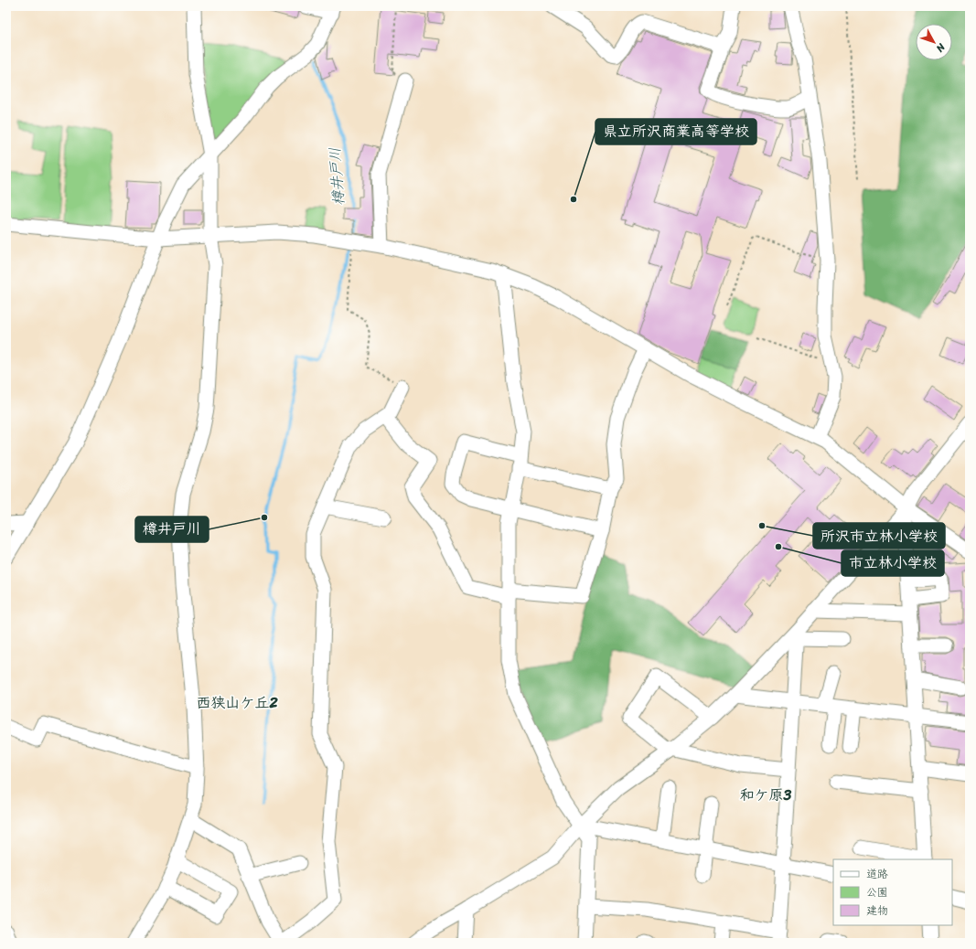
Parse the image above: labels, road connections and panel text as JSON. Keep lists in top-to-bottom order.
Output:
{
  "districts": ["西狭山ケ丘2", "和ケ原3"],
  "water": ["樽井戸川"],
  "places": [
    "県立所沢商業高等学校",
    "樽井戸川",
    "所沢市立林小学校",
    "市立林小学校"
  ],
  "legend": ["道路", "公園", "建物"],
  "north": "bottom right"
}
